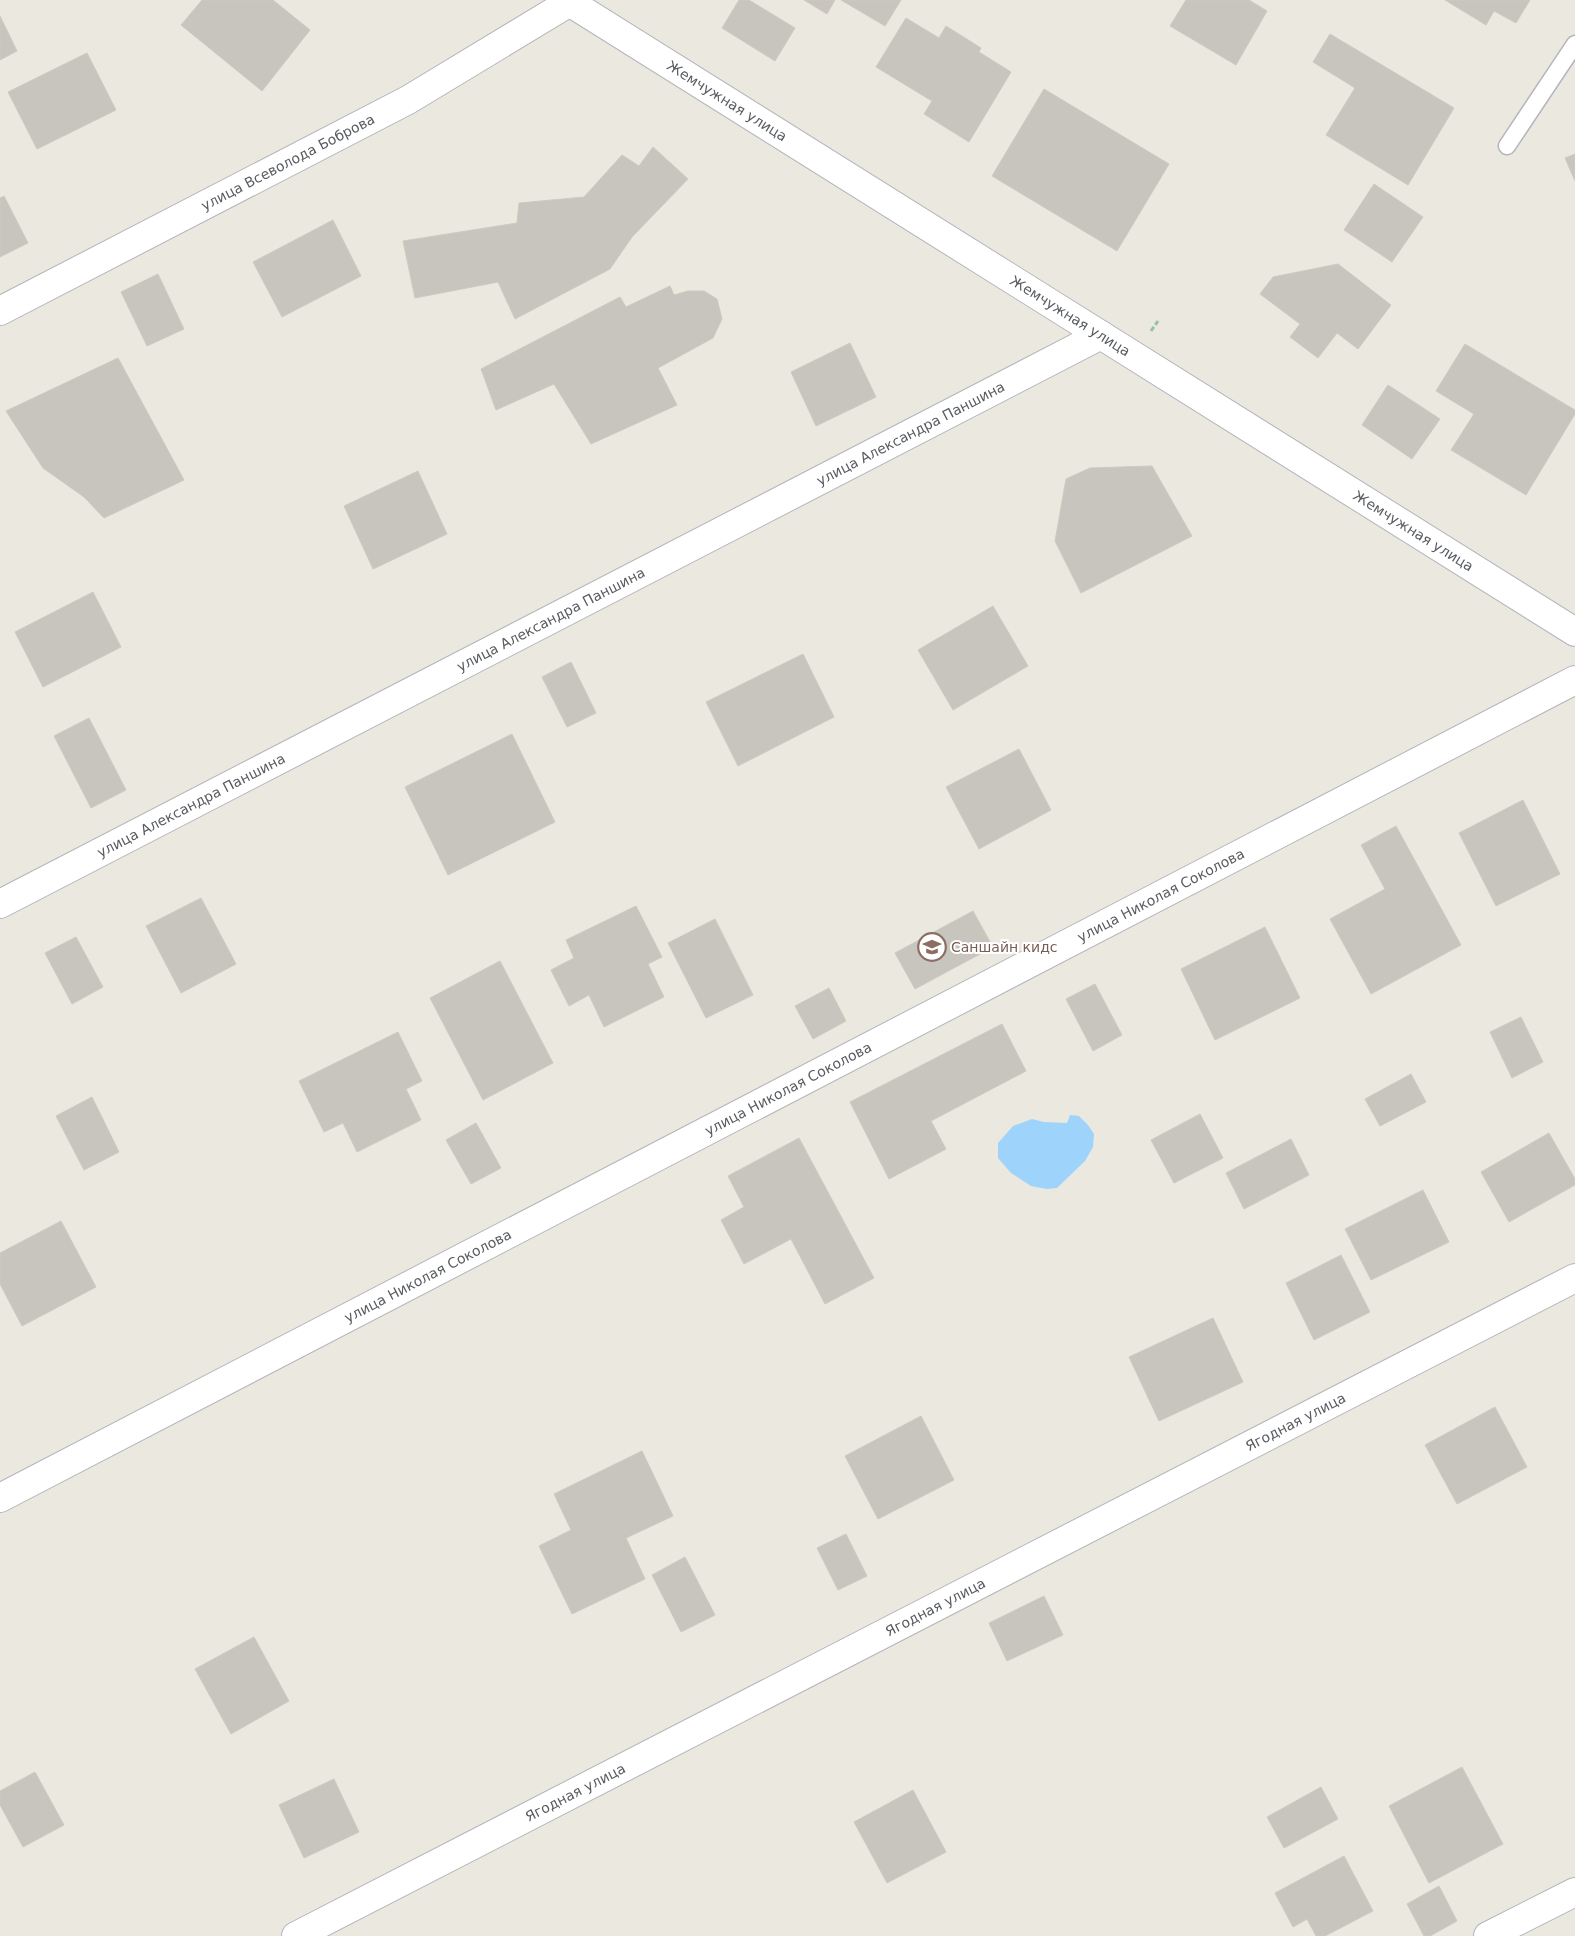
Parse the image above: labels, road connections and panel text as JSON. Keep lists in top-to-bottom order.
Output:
{
  "streets": {
    "street": [
      "Жемчужная улица",
      "улица Всеволода Боброва",
      "улица Александра Паншина",
      "улица Николая Соколова",
      "Ягодная улица"
    ]
  },
  "crossings": [
    ["Жемчужная улица", "улица Всеволода Боброва"],
    ["Жемчужная улица", "улица Александра Паншина"]
  ],
  "places": {
    "school or university": ["Саншайн кидс"]
  }
}
